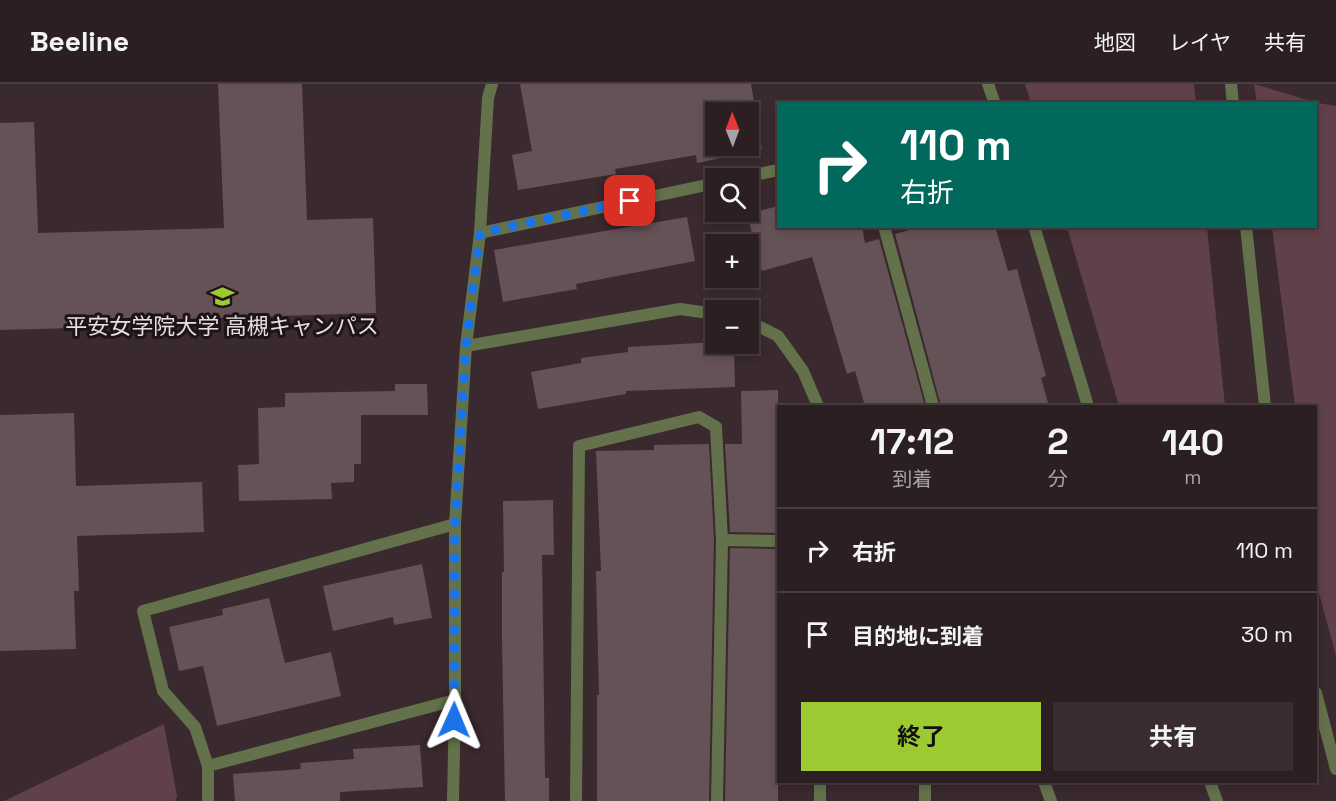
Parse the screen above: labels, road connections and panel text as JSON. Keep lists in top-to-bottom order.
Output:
{
  "places": {
    "school or university": ["平安女学院大学 高槻キャンパス"]
  },
  "north": "top",
  "page": {
    "header": "Beeline",
    "nav": ["地図", "レイヤ", "共有"],
    "map_buttons": ["+", "−"],
    "turn": ["110 m", "右折"],
    "eta": [
      "17:12",
      "到着",
      "2",
      "分",
      "140",
      "m"
    ],
    "list": [
      {
        "name": "右折",
        "value": "110 m"
      },
      {
        "name": "目的地に到着",
        "value": "30 m"
      }
    ],
    "buttons": ["終了", "共有"]
  }
}
